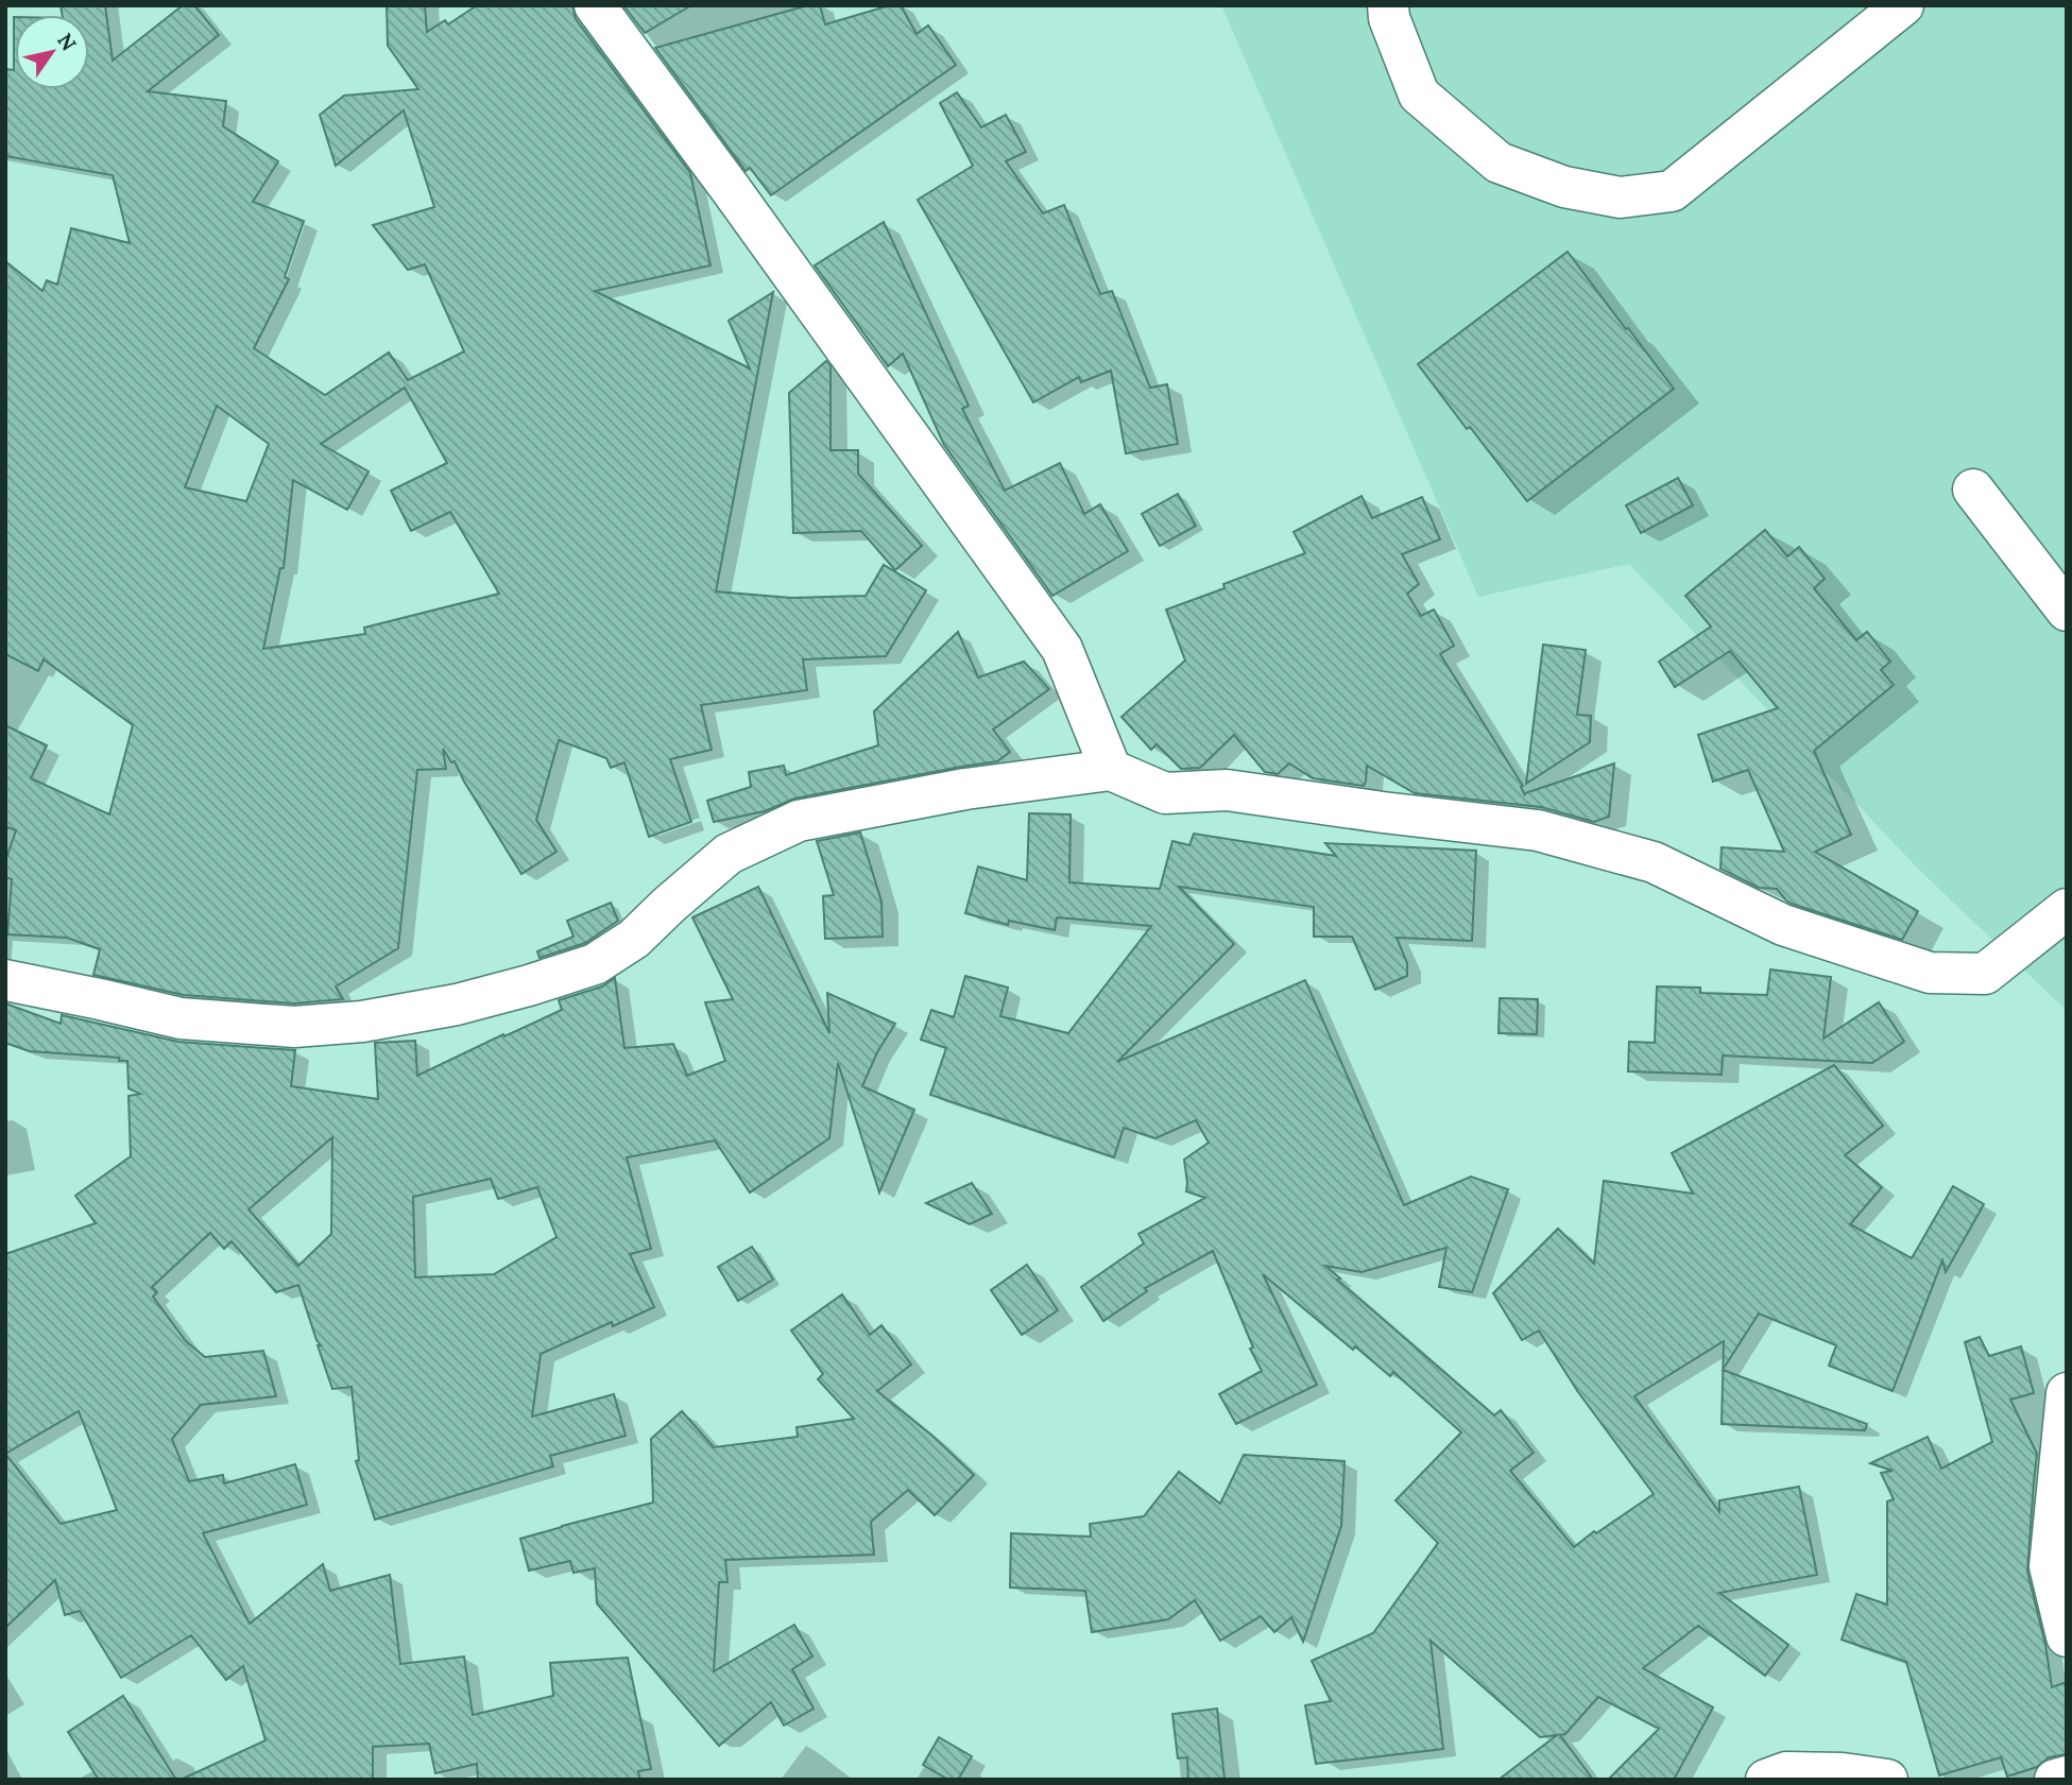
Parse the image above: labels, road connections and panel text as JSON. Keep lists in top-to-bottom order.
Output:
{
  "north": "top right"
}
